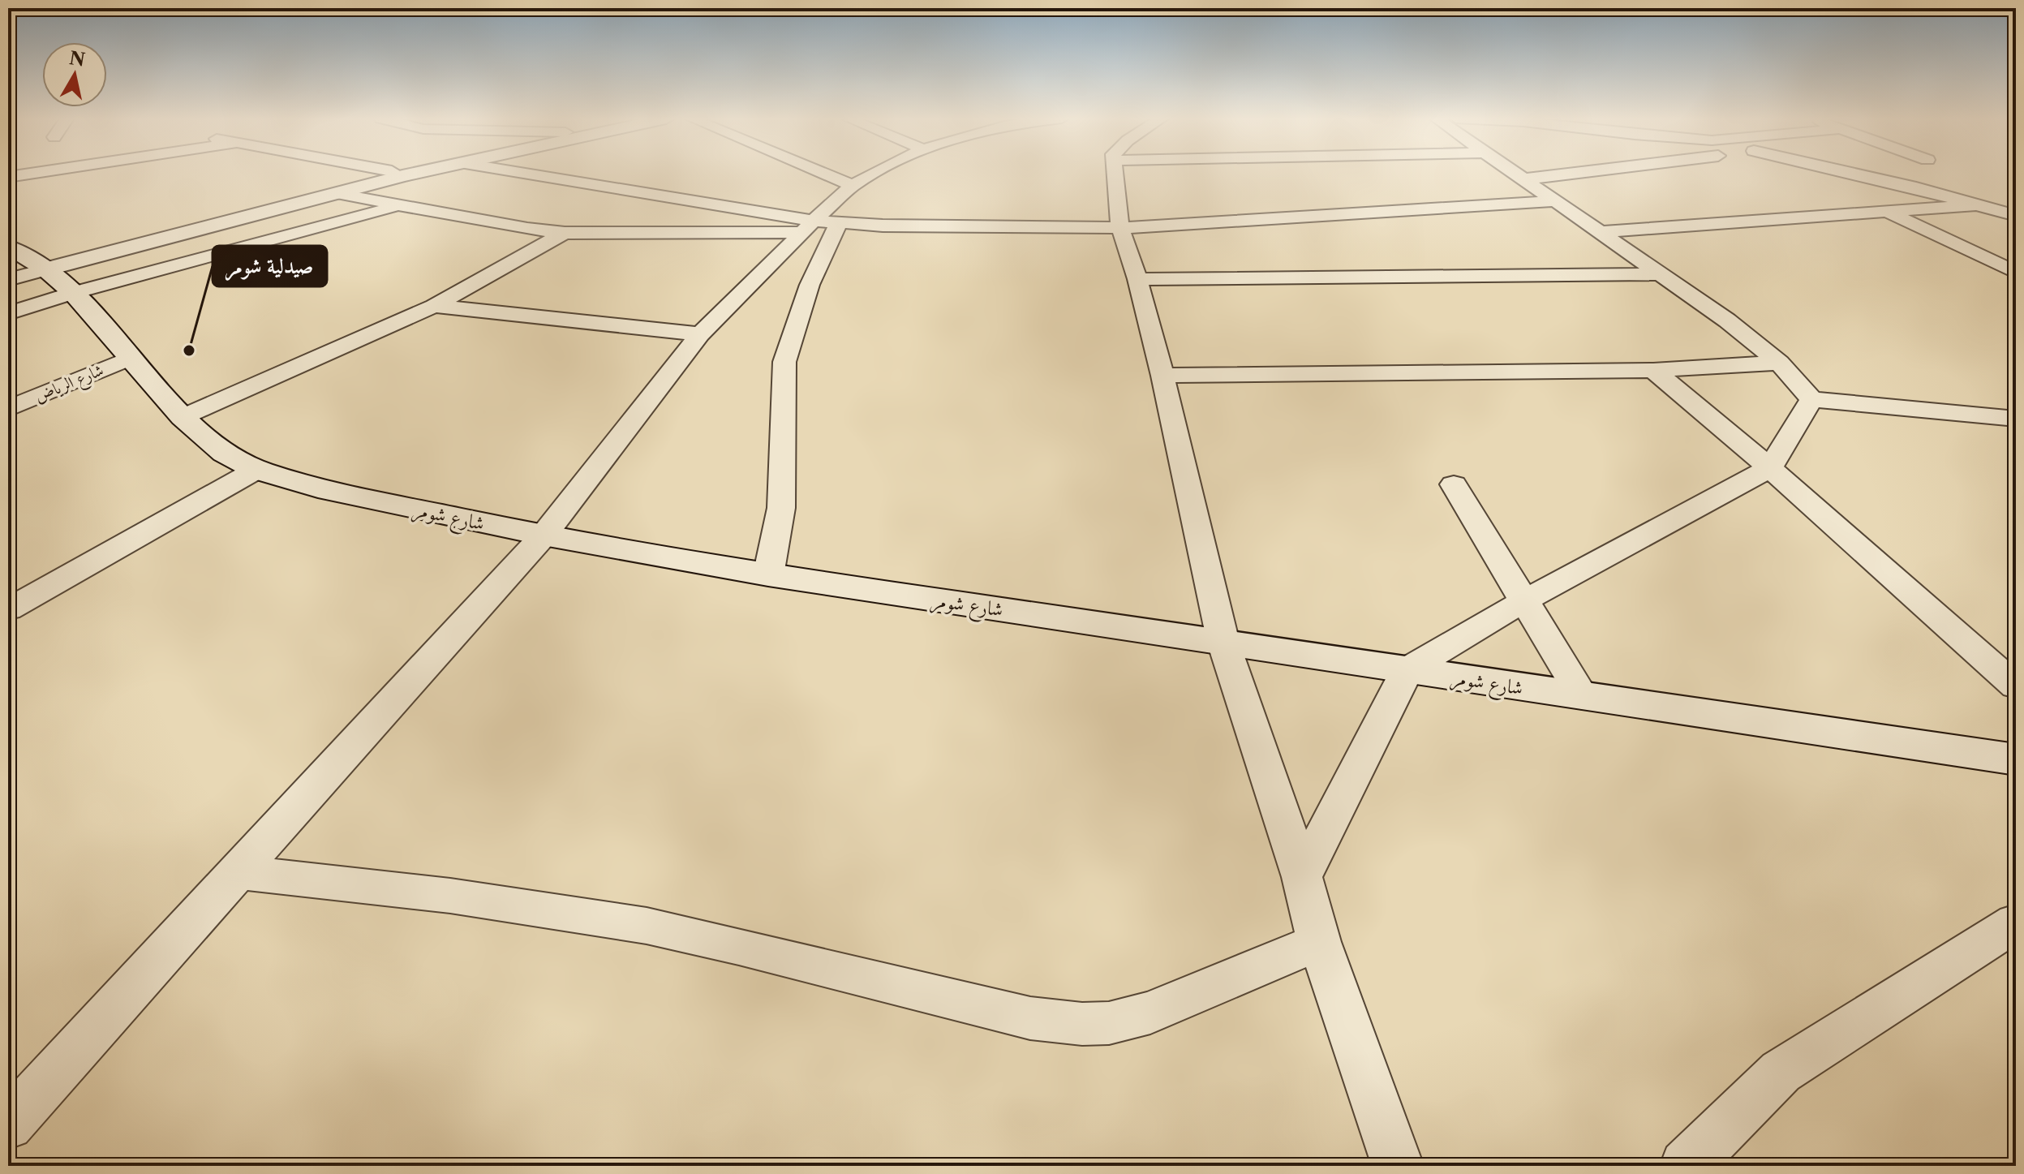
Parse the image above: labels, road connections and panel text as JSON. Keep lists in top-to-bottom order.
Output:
{
  "streets": {
    "main road": ["شارع شومر"],
    "street": ["شارع الرياض"]
  },
  "crossings": [
    ["شارع الرياض", "شارع شومر"]
  ],
  "places": ["صيدلية شومر"],
  "north": "top"
}
